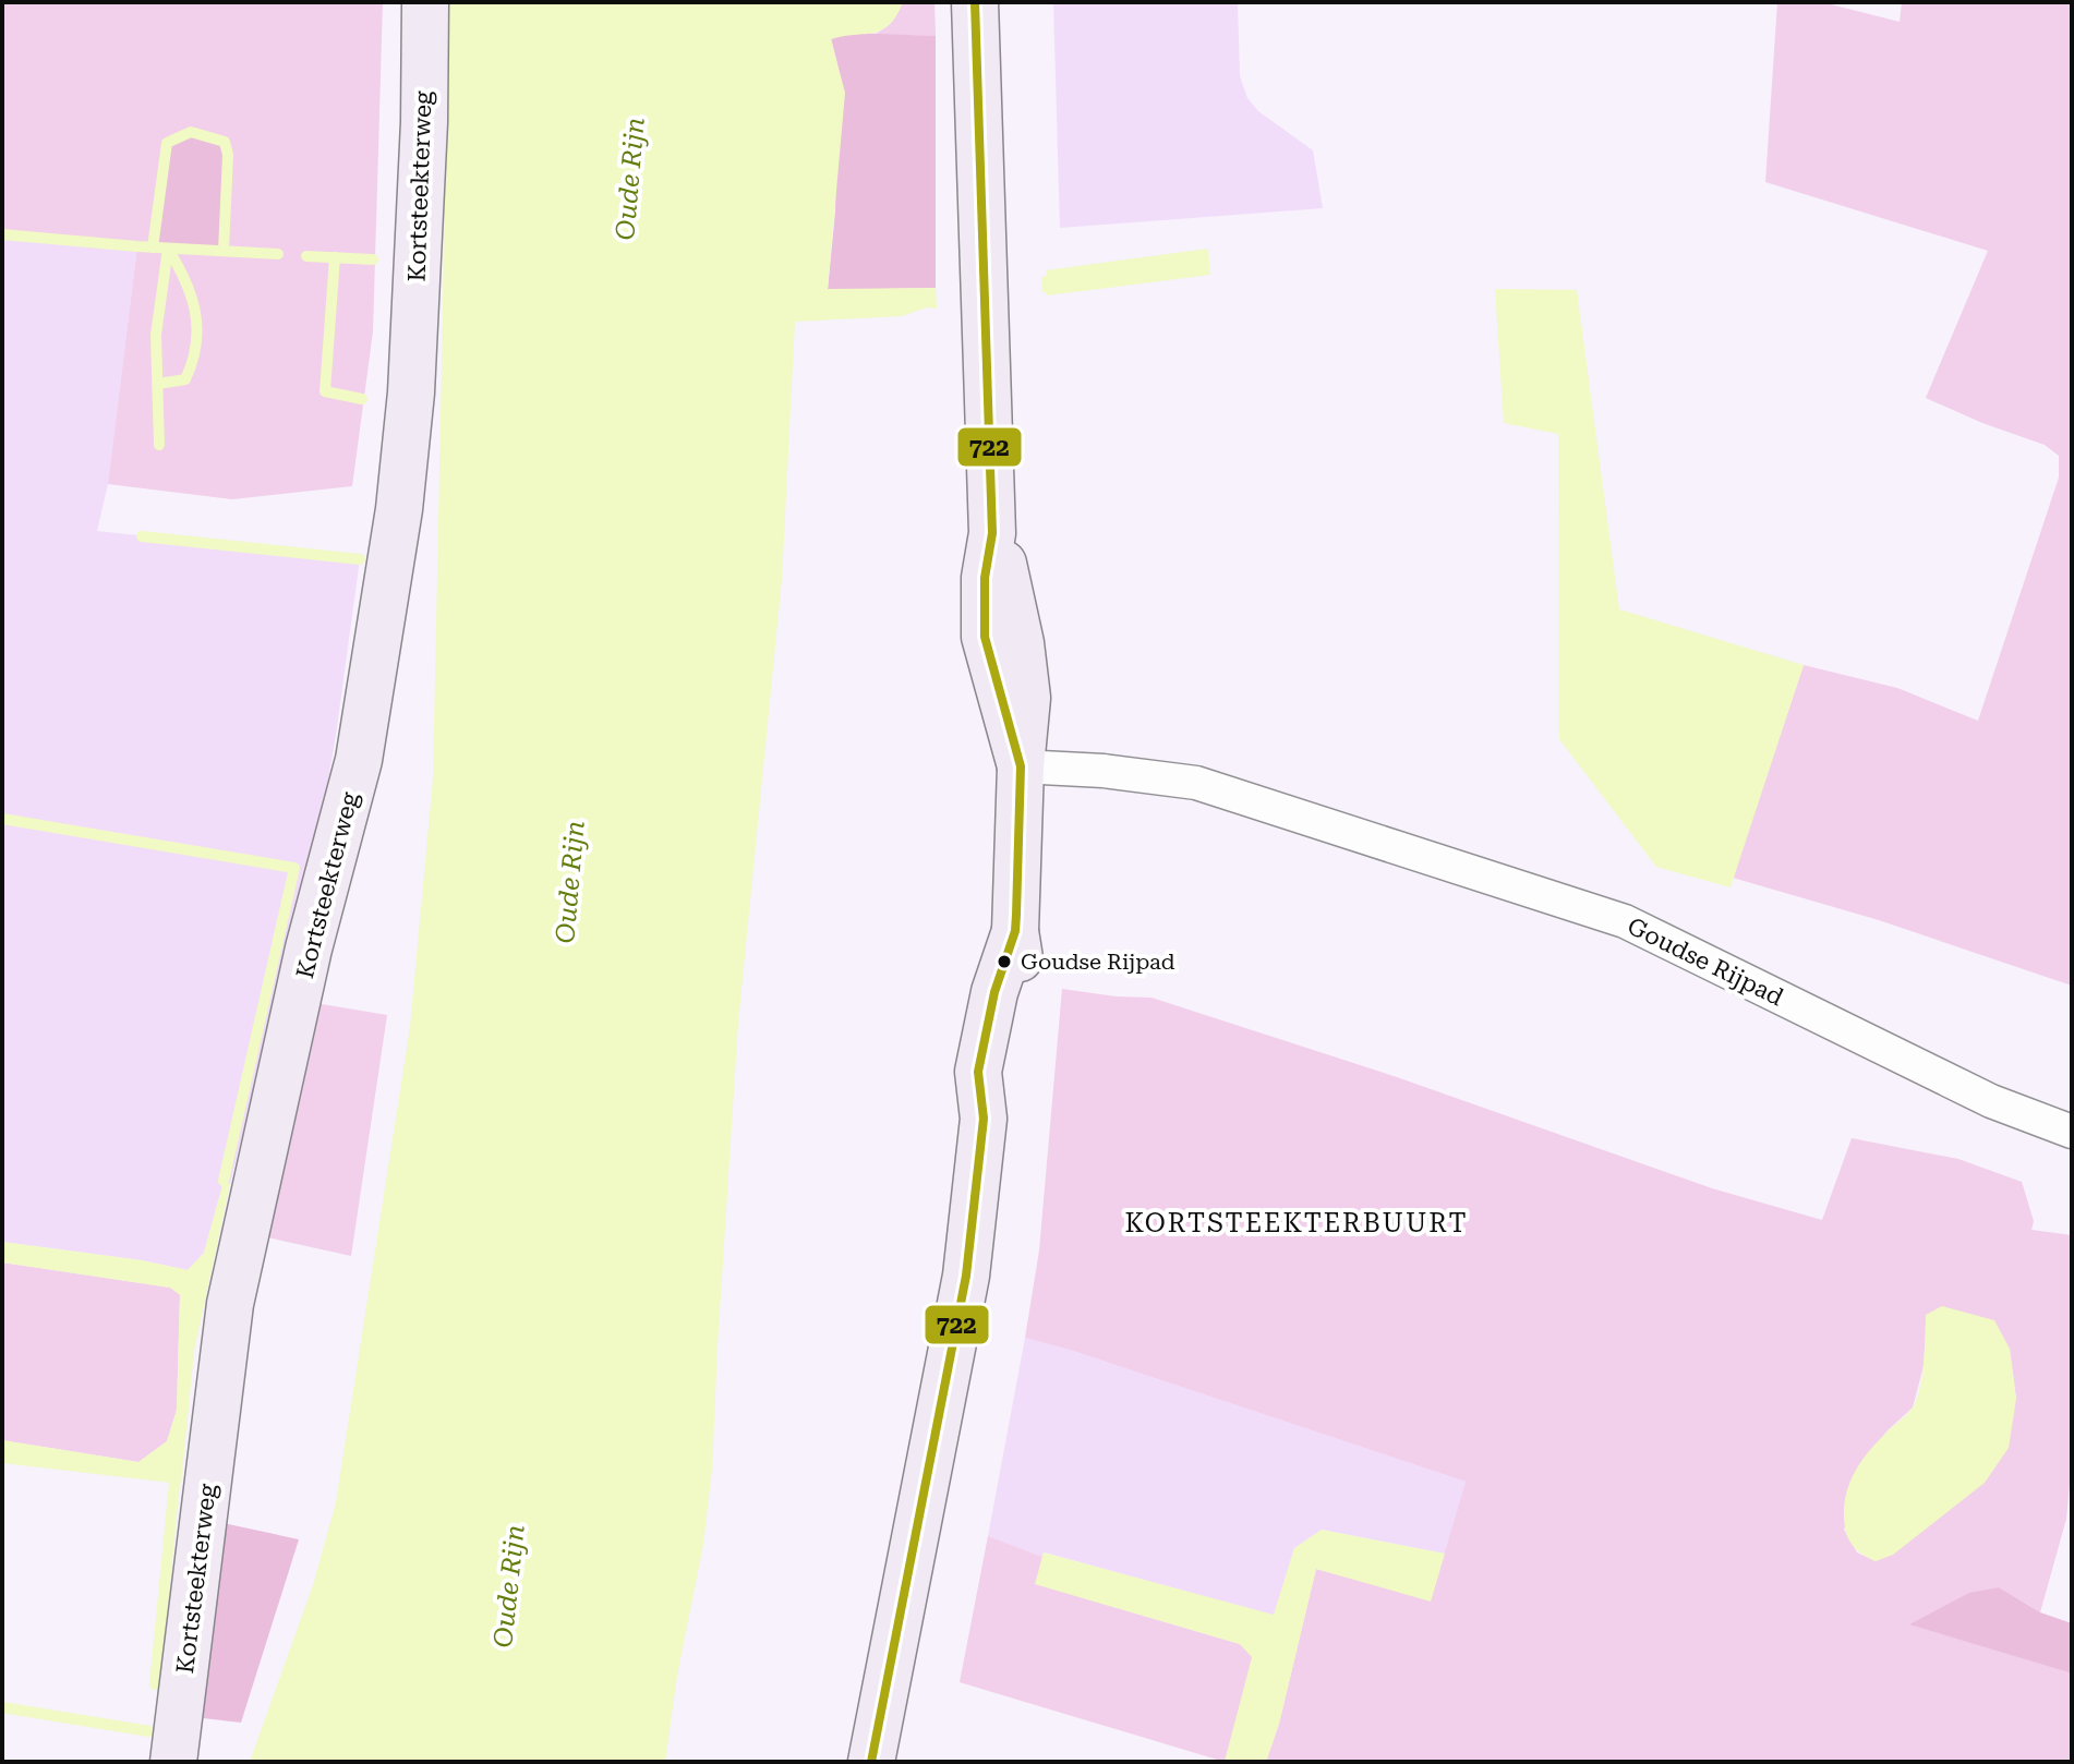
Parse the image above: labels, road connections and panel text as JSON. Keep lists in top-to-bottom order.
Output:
{
  "streets": {
    "main road": ["Kortsteekterweg"],
    "street": ["Goudse Rijpad"]
  },
  "districts": ["KORTSTEEKTERBUURT"],
  "water": ["Oude Rijn"],
  "places": ["Goudse Rijpad"],
  "lines": ["transit line 722"]
}
